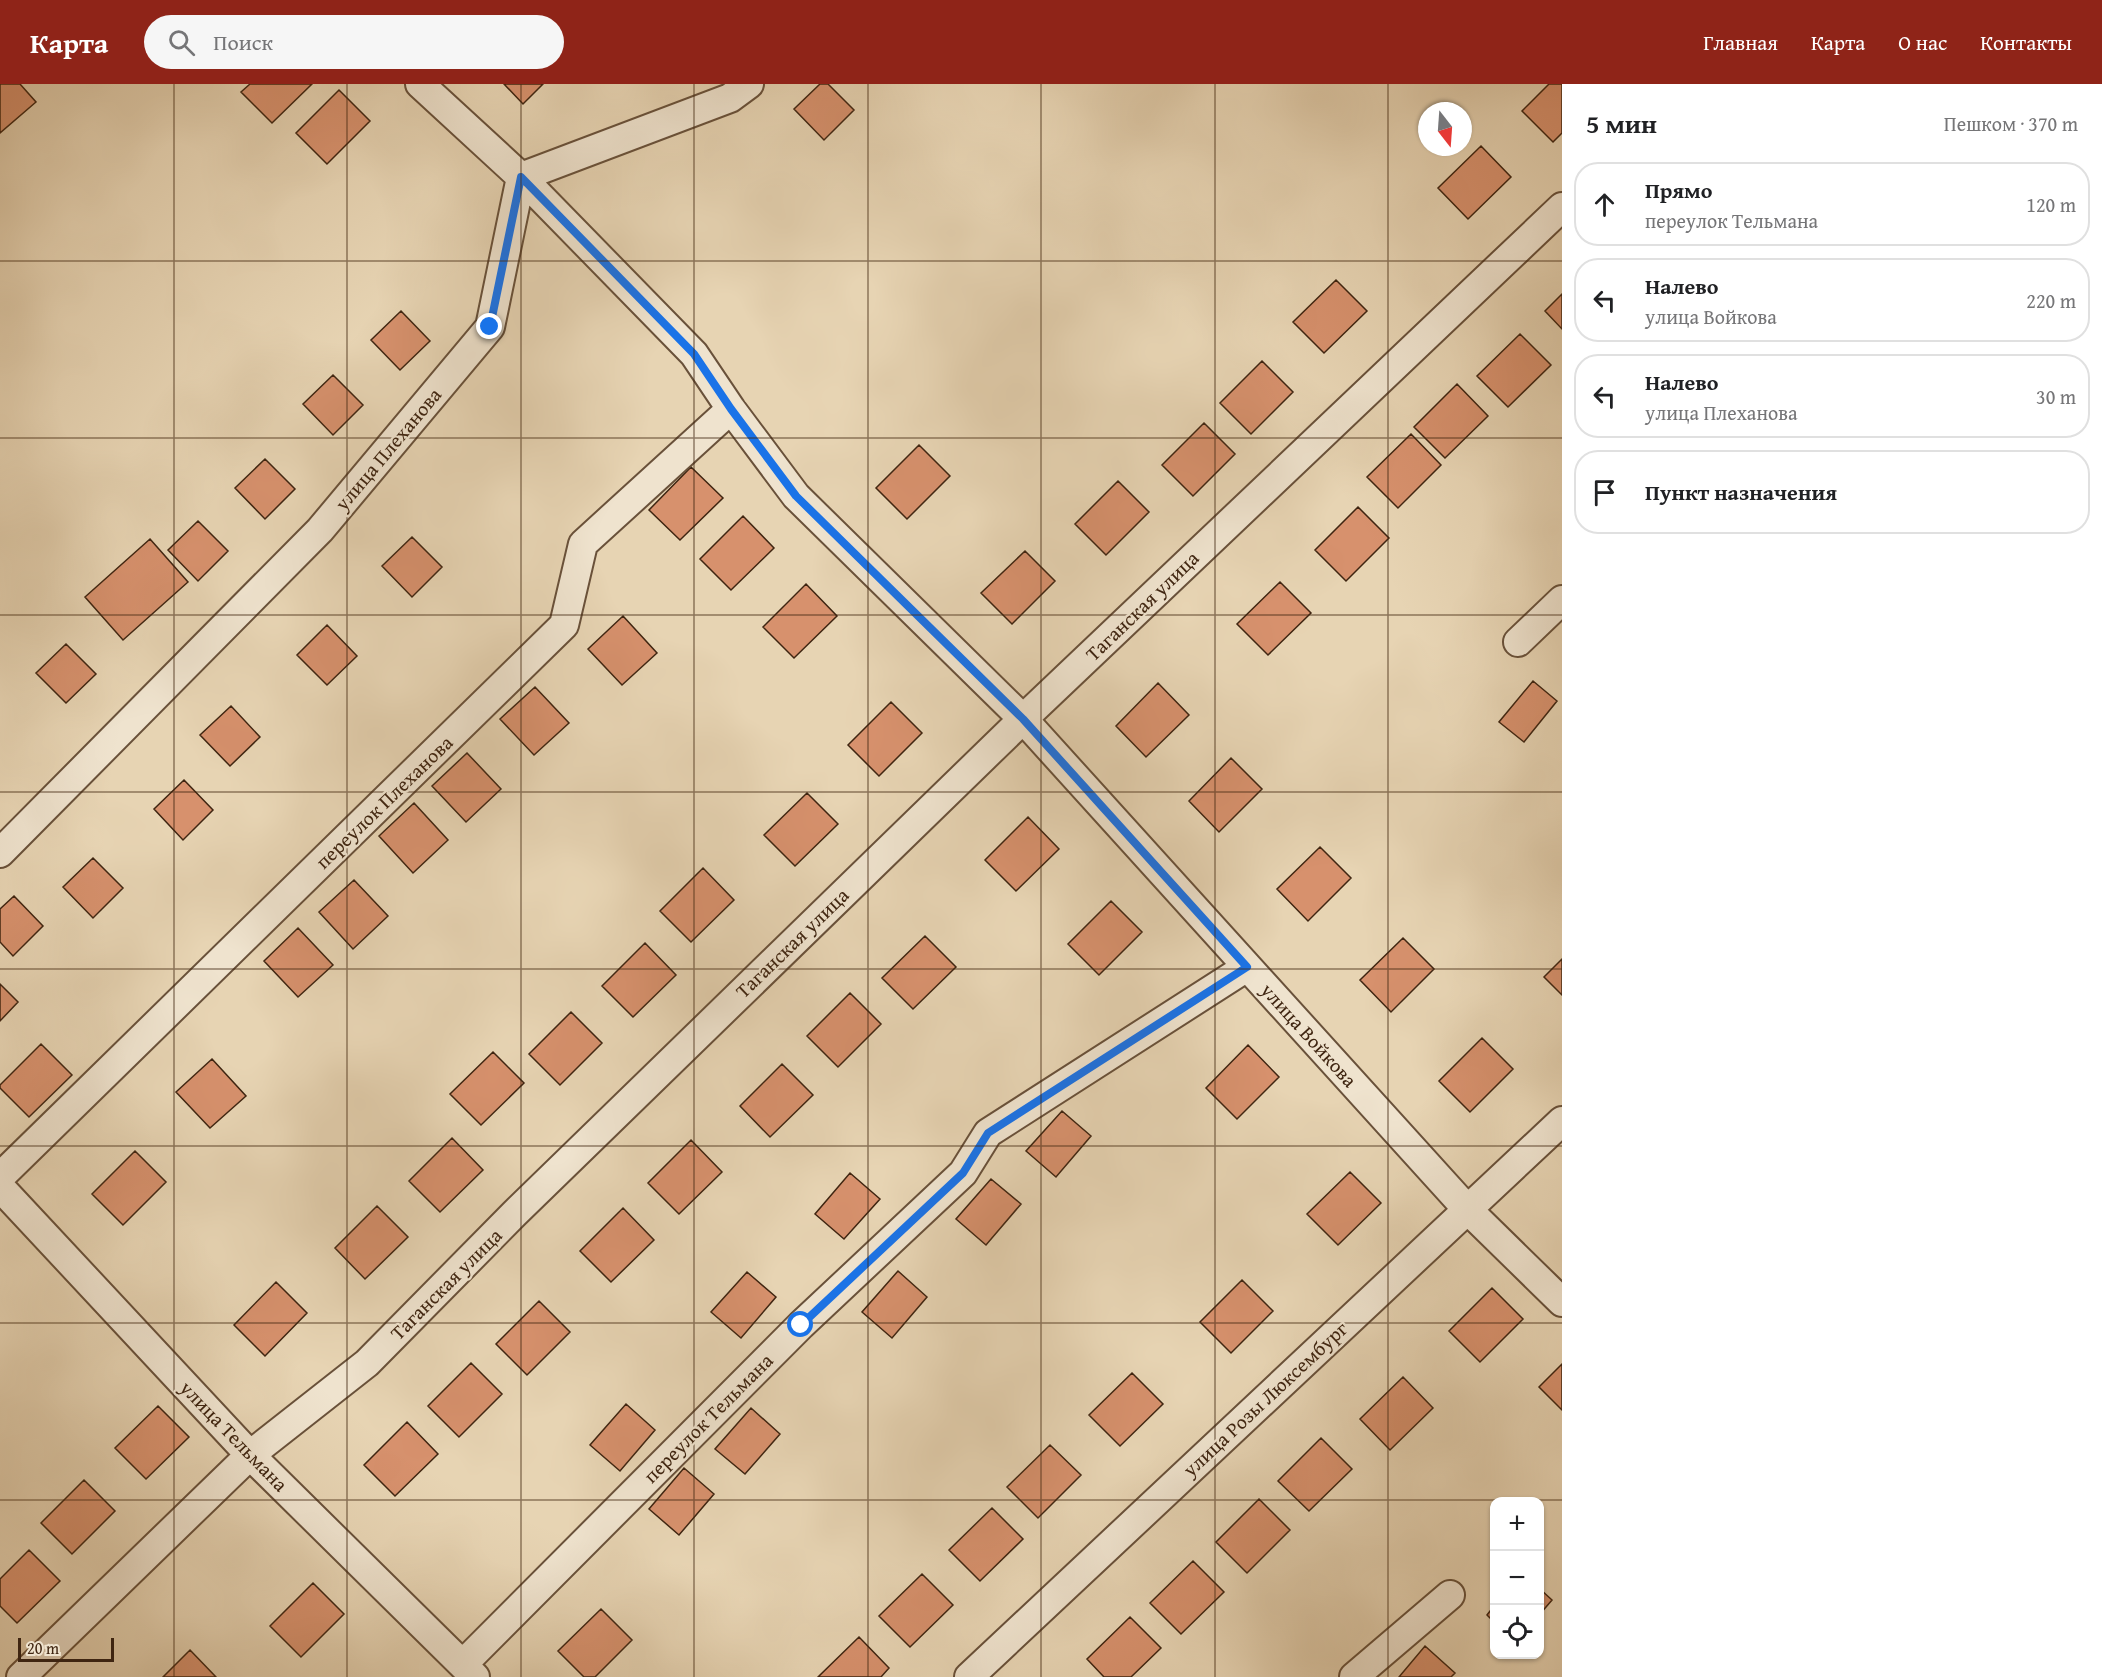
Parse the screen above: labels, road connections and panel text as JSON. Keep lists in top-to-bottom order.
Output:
{
  "streets": {
    "street": [
      "улица Плеханова",
      "Таганская улица",
      "переулок Плеханова",
      "улица Войкова",
      "улица Розы Люксембург",
      "переулок Тельмана",
      "улица Тельмана"
    ]
  },
  "crossings": [
    ["улица Плеханова", "улица Войкова"],
    ["Таганская улица", "улица Войкова"],
    ["Таганская улица", "улица Тельмана"],
    ["переулок Плеханова", "улица Войкова"],
    ["улица Войкова", "улица Розы Люксембург"],
    ["улица Войкова", "переулок Тельмана"],
    ["переулок Тельмана", "улица Тельмана"]
  ],
  "scale_bar": "20 m",
  "north": "bottom",
  "page": {
    "header": "Карта",
    "search": "Поиск",
    "nav": [
      "Главная",
      "Карта",
      "О нас",
      "Контакты"
    ],
    "heading": ["5 мин", "Пешком · 370 m"],
    "list": [
      ["Прямо", "переулок Тельмана", "120 m"],
      ["Налево", "улица Войкова", "220 m"],
      ["Налево", "улица Плеханова", "30 m"],
      "Пункт назначения"
    ],
    "map_buttons": ["+", "−"],
    "scale": "20 m"
  }
}
